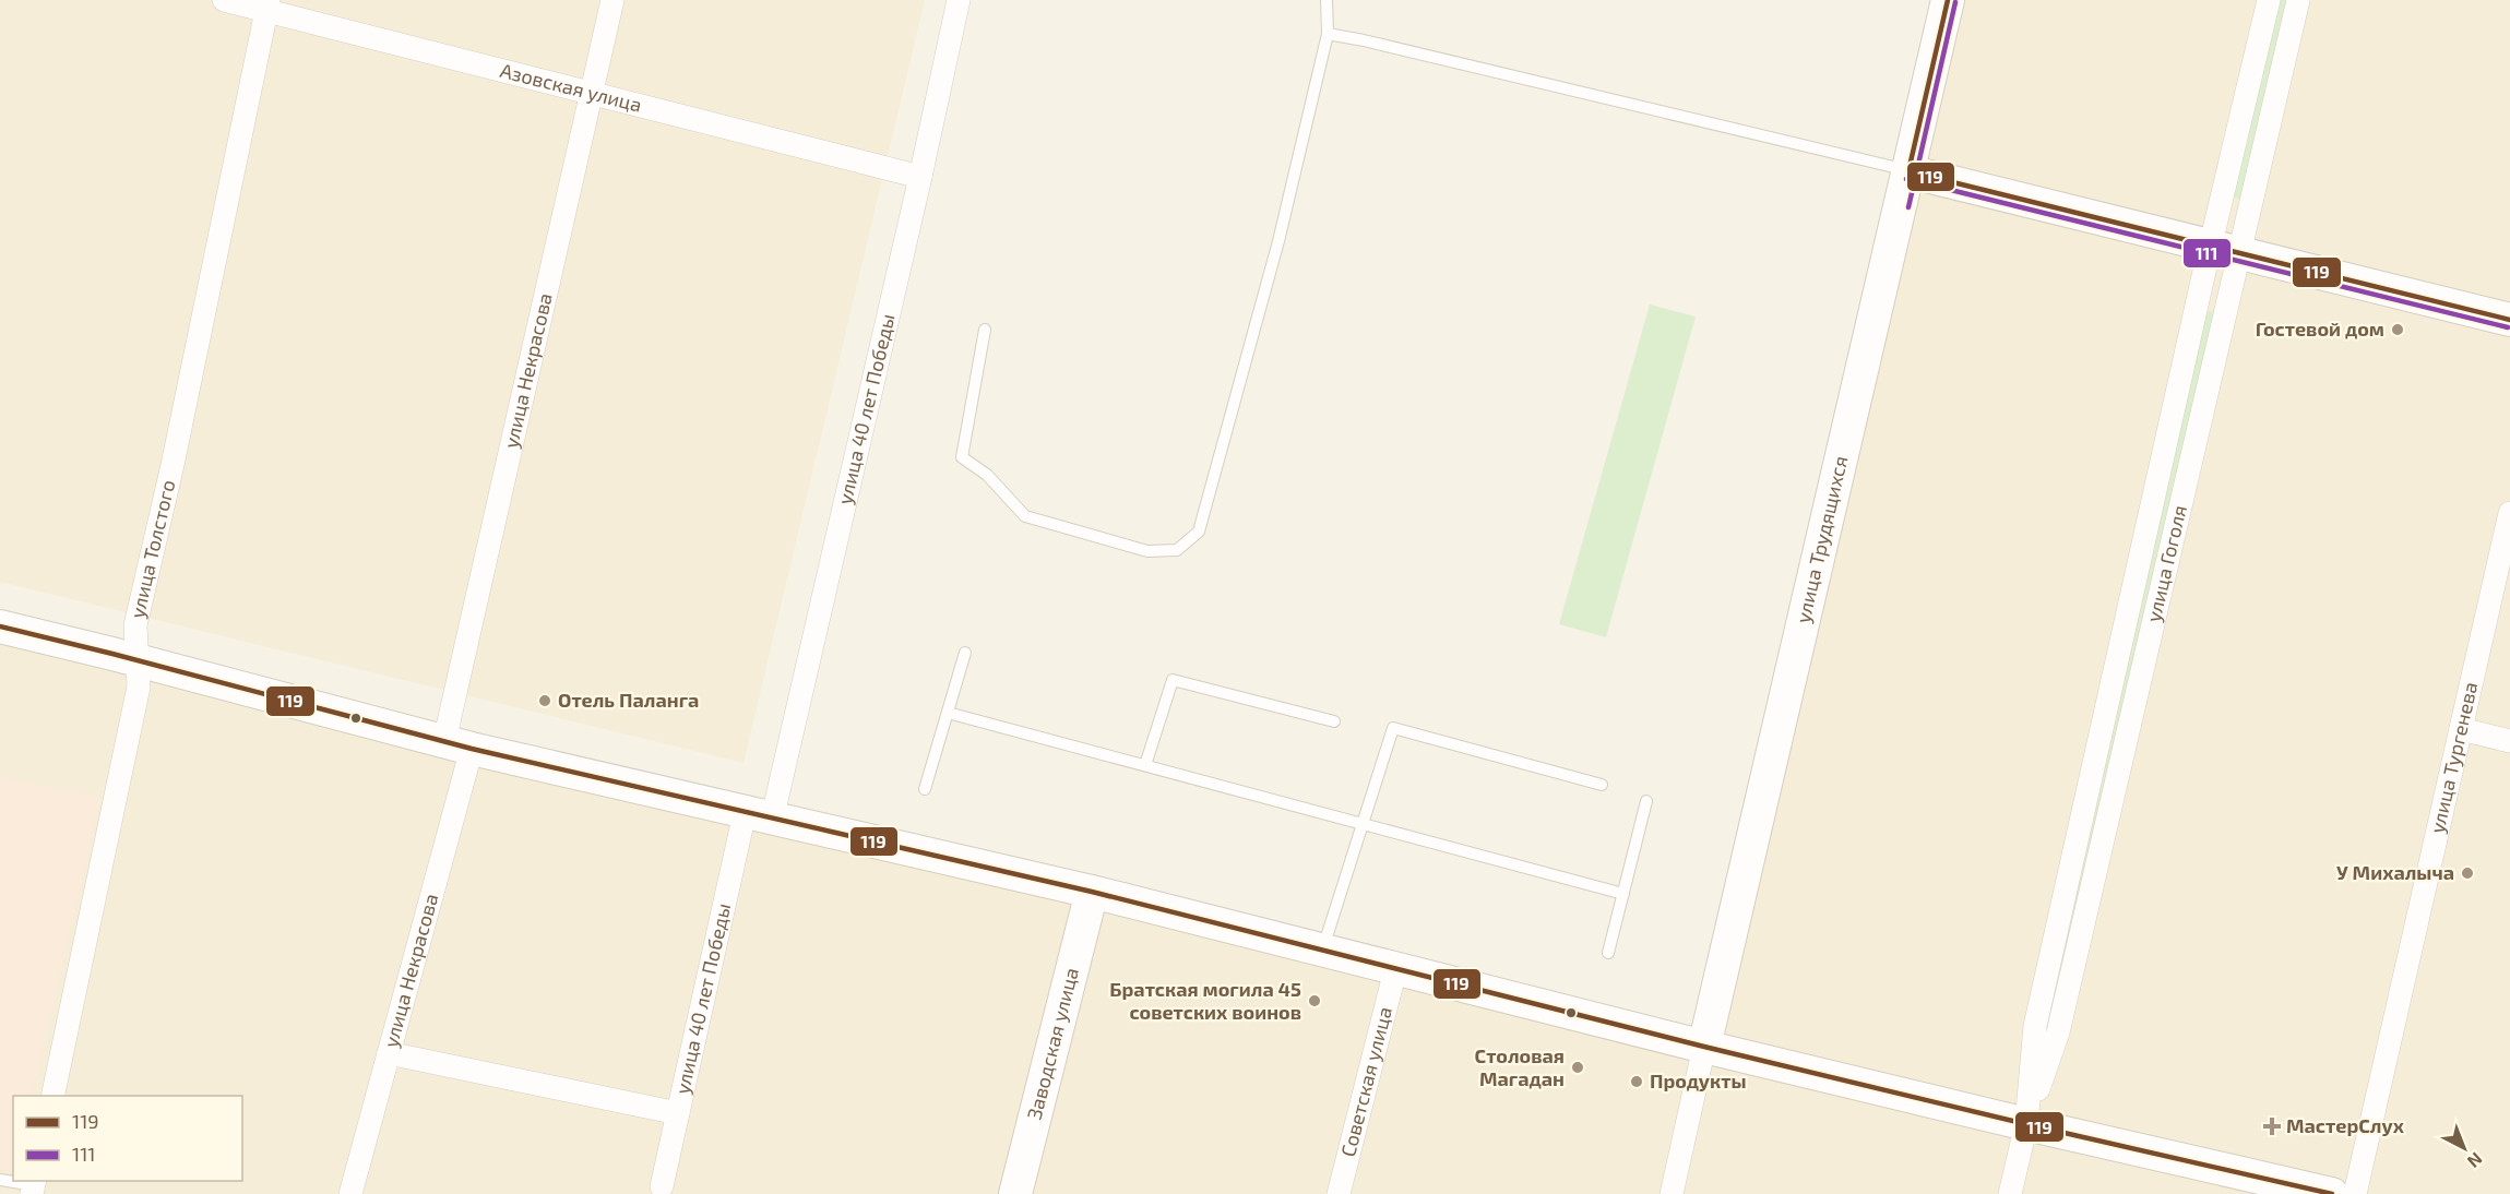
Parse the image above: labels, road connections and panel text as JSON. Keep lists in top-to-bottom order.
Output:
{
  "streets": {
    "street": [
      "Азовская улица",
      "улица Некрасова",
      "улица 40 лет Победы",
      "улица Трудящихся",
      "улица Толстого",
      "улица Гоголя",
      "улица Тургенева",
      "Заводская улица",
      "Советская улица"
    ]
  },
  "crossings": [
    ["Азовская улица", "улица Некрасова"],
    ["Азовская улица", "улица 40 лет Победы"],
    ["Азовская улица", "улица Толстого"]
  ],
  "places": {
    "other": [
      "Гостевой дом",
      "Отель Паланга",
      "У Михалыча",
      "Братская могила 45 советских воинов",
      "Столовая Магадан",
      "Продукты"
    ],
    "health": ["МастерСлух"]
  },
  "lines": ["transit line 119", "transit line 111"],
  "legend": ["119", "111"],
  "north": "bottom right"
}
